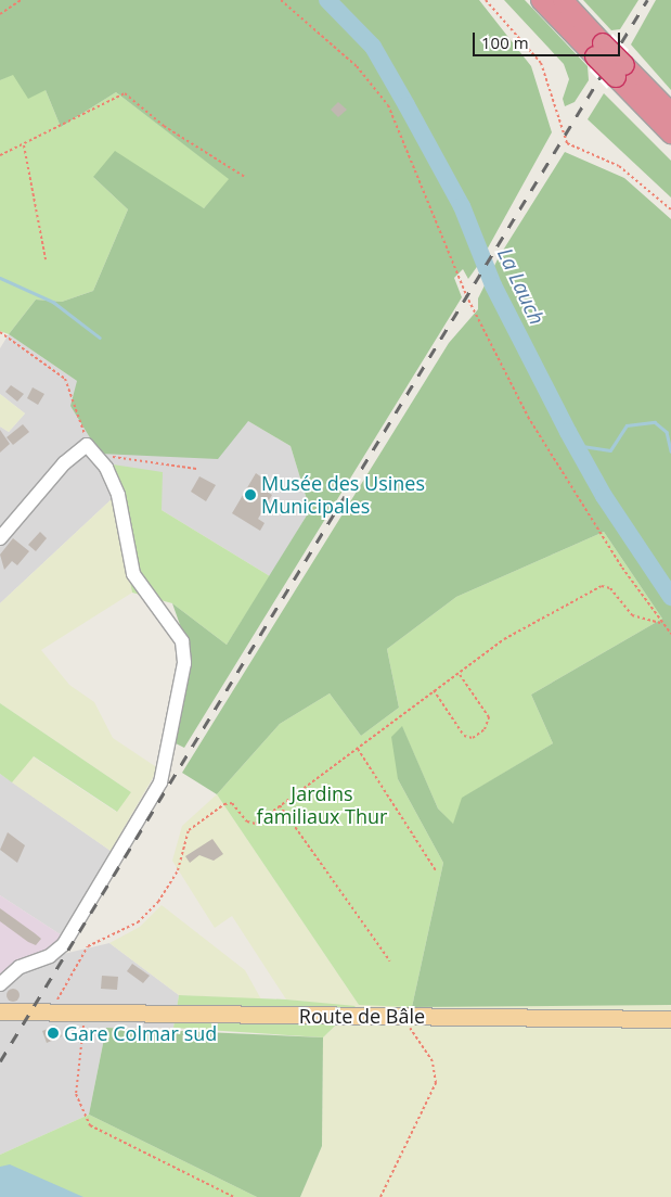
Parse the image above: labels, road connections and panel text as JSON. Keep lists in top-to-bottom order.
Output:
{
  "streets": {
    "main road": ["Route de Bâle"]
  },
  "water": ["La Lauch"],
  "parks": ["Jardins familiaux Thur"],
  "places": ["Musée des Usines Municipales", "Gare Colmar sud"],
  "scale_bar": "100 m"
}
